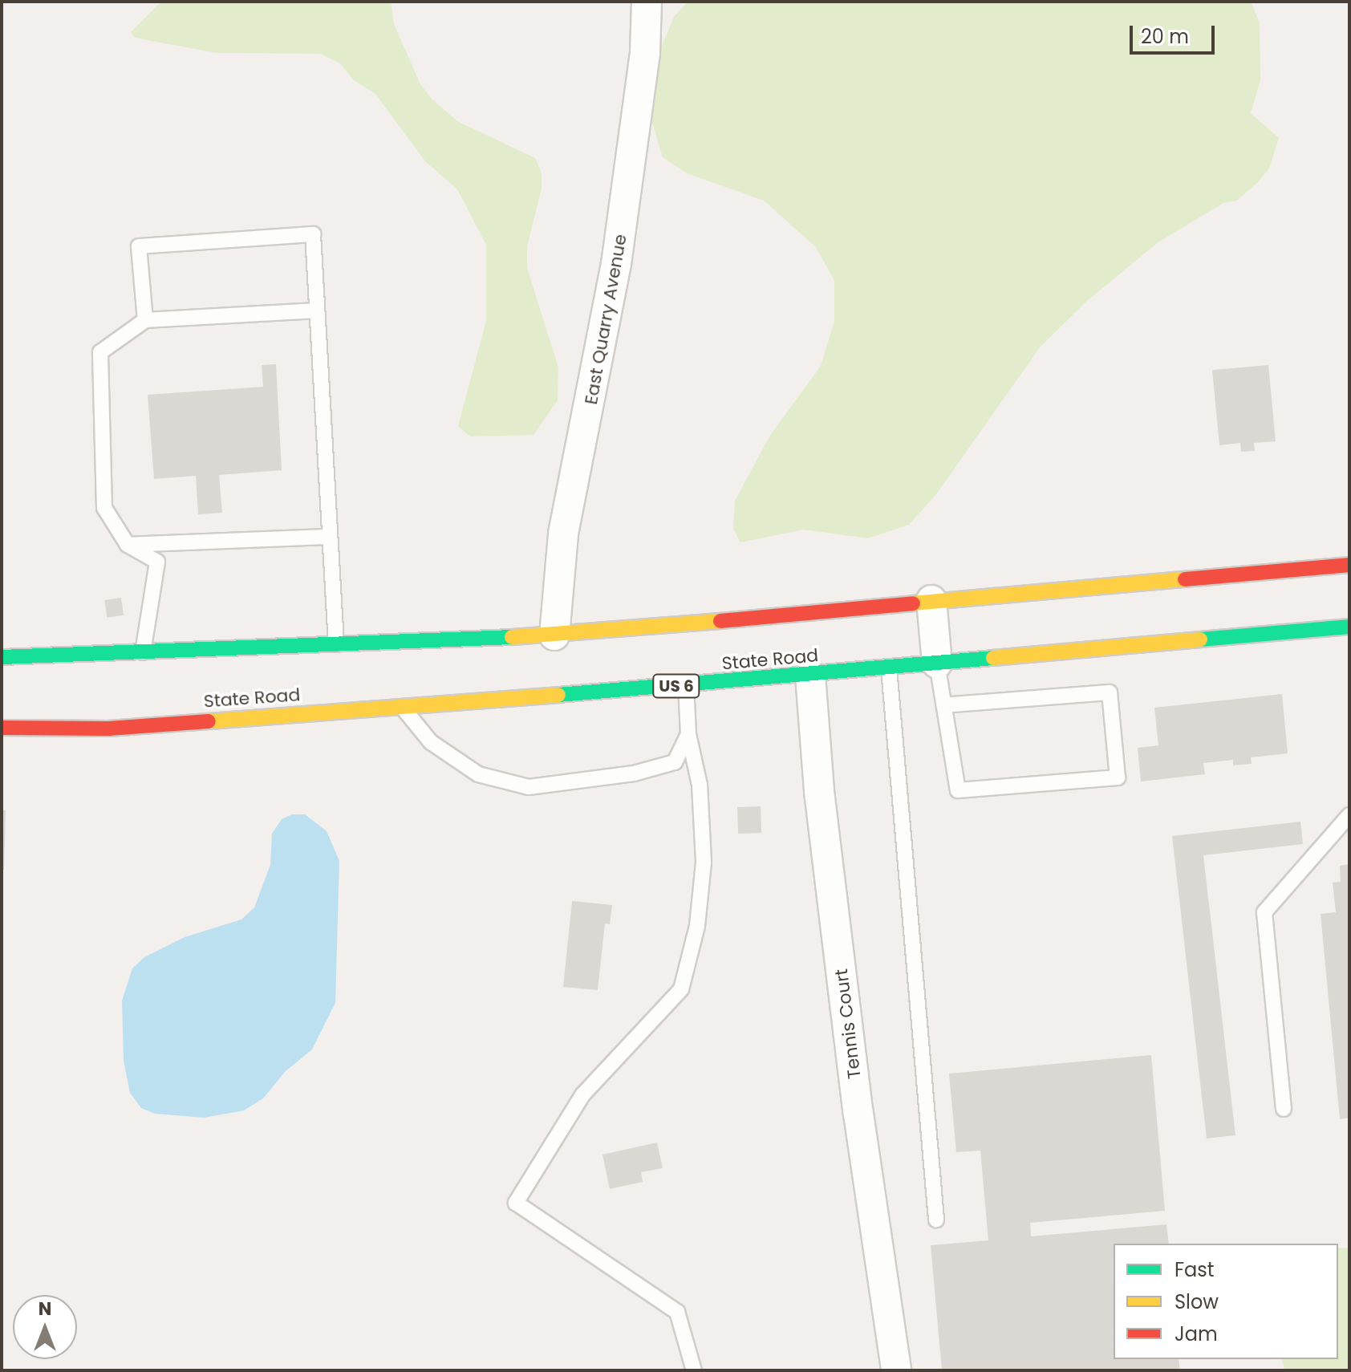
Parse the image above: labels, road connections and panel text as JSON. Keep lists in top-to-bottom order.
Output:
{
  "streets": {
    "main road": ["State Road", "US 6"],
    "street": ["East Quarry Avenue", "Tennis Court"]
  },
  "crossings": [
    ["State Road", "Tennis Court"]
  ],
  "legend": ["Fast", "Slow", "Jam"],
  "scale_bar": "20 m",
  "north": "top"
}
